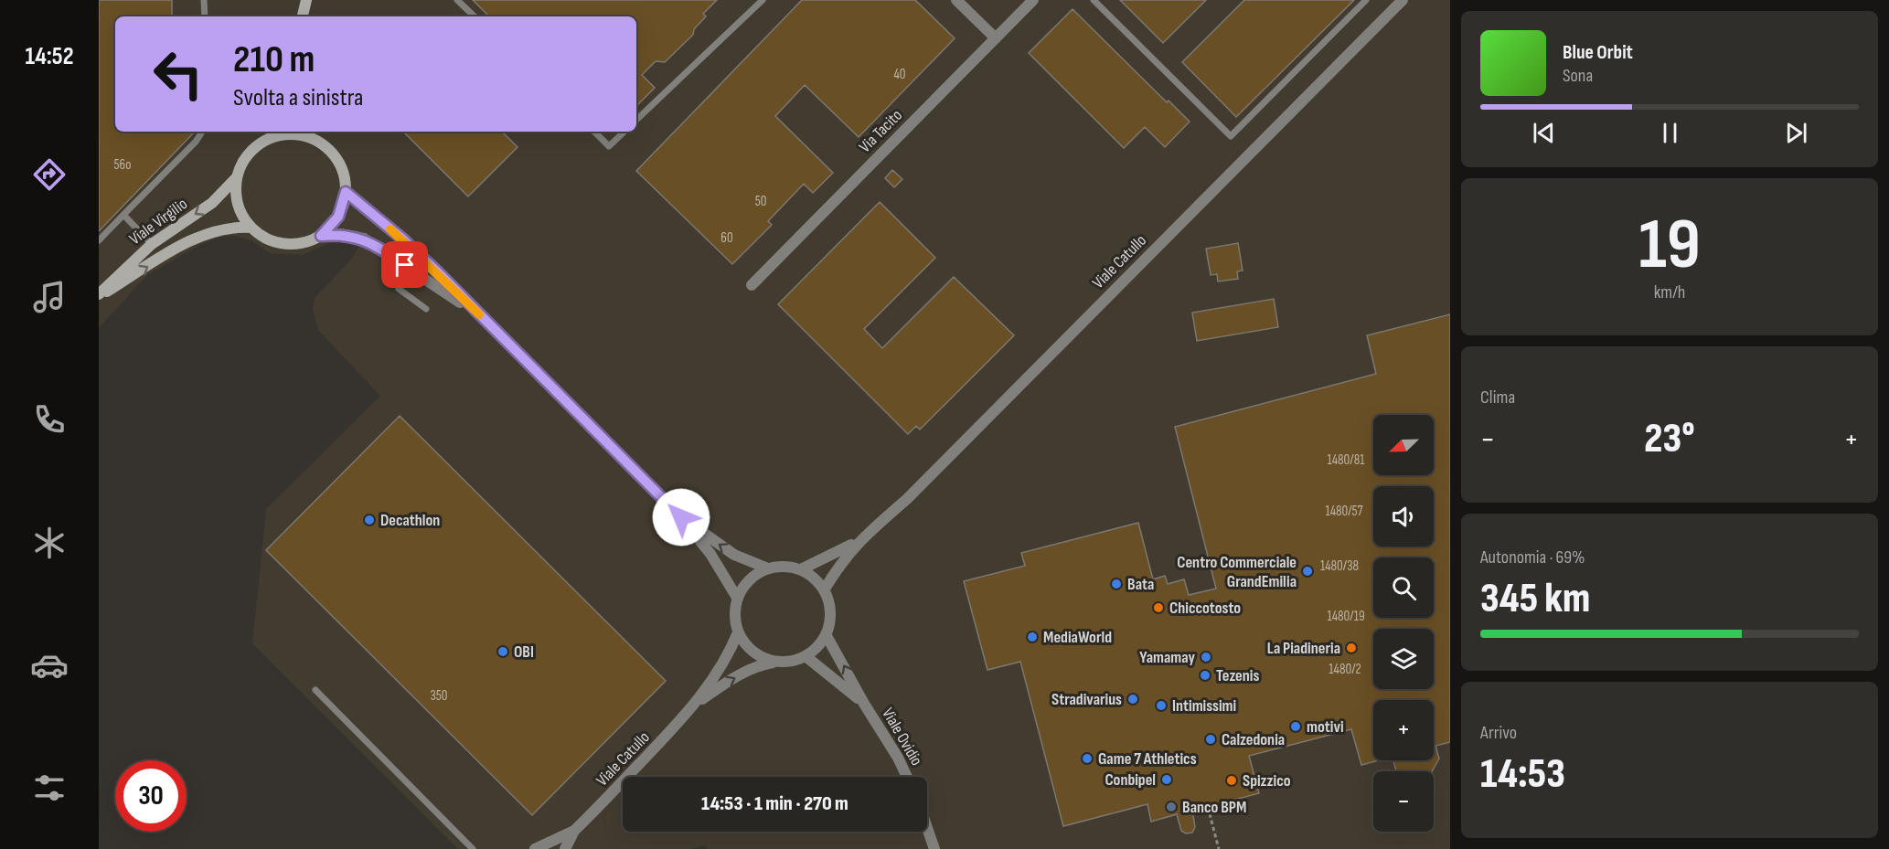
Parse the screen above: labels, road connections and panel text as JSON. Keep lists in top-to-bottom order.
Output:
{
  "streets": {
    "street": [
      "Via Tacito",
      "Viale Virgilio",
      "Viale Catullo",
      "Viale Ovidio"
    ]
  },
  "crossings": [
    ["Viale Catullo", "Viale Ovidio"]
  ],
  "places": [
    "Decathlon",
    "Centro Commerciale GrandEmilia",
    "Bata",
    "Chiccotosto",
    "MediaWorld",
    "La Piadineria",
    "OBI",
    "Yamamay",
    "Tezenis",
    "Stradivarius",
    "Intimissimi",
    "motivi",
    "Calzedonia",
    "Game 7 Athletics",
    "Conbipel",
    "Spizzico",
    "Banco BPM"
  ],
  "house_numbers": [
    "40",
    "56o",
    "50",
    "60",
    "1480/81",
    "1480/57",
    "1480/38",
    "1480/19",
    "1480/2",
    "350"
  ],
  "north": "bottom left",
  "page": {
    "tabs": "14:52",
    "turn": ["210 m", "Svolta a sinistra"],
    "song": ["Blue Orbit", "Sona"],
    "tile": [
      ["19", "km/h"],
      "Clima",
      ["Autonomia · 69%", "345 km"],
      ["Arrivo", "14:53"]
    ],
    "map_buttons": ["+", "−"],
    "heat": ["−", "23°", "+"],
    "limit": "30",
    "trip": "14:53 · 1 min · 270 m"
  }
}
